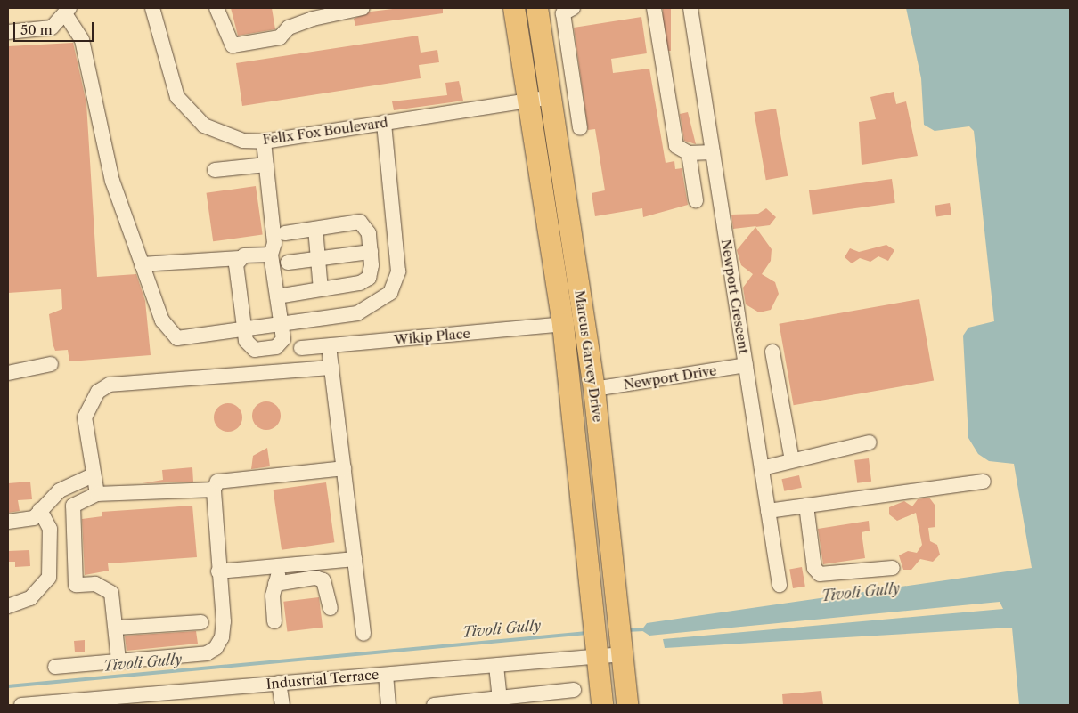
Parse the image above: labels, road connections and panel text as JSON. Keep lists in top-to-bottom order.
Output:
{
  "streets": {
    "highway": ["Marcus Garvey Drive"],
    "street": [
      "Felix Fox Boulevard",
      "Newport Crescent",
      "Wikip Place",
      "Newport Drive",
      "Industrial Terrace"
    ]
  },
  "crossings": [
    ["Felix Fox Boulevard", "Marcus Garvey Drive"],
    ["Newport Crescent", "Newport Drive"],
    ["Wikip Place", "Marcus Garvey Drive"],
    ["Marcus Garvey Drive", "Newport Drive"],
    ["Marcus Garvey Drive", "Industrial Terrace"]
  ],
  "water": ["Tivoli Gully"],
  "scale_bar": "50 m"
}
